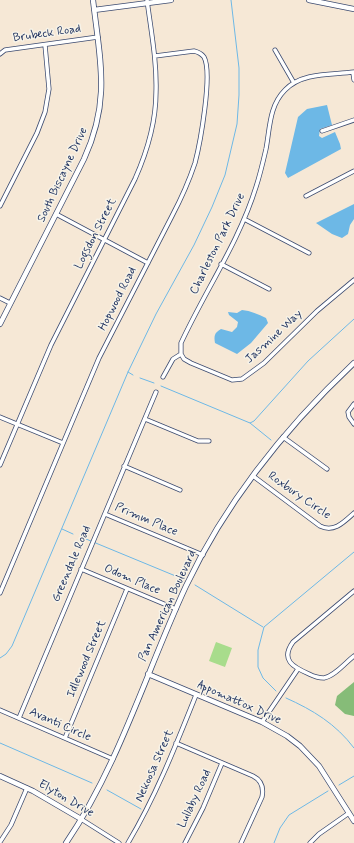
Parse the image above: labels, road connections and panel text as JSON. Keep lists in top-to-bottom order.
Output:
{
  "streets": {
    "street": [
      "Brubeck Road",
      "South Biscayne Drive",
      "Logsdon Street",
      "Charleston Park Drive",
      "Hopwood Road",
      "Jasmine Way",
      "Roxbury Circle",
      "Primm Place",
      "Greendale Road",
      "Odom Place",
      "Pan American Boulevard",
      "Idlewood Street",
      "Appomattox Drive",
      "Avanti Circle",
      "Nekoosa Street",
      "Elyton Drive",
      "Lullaby Road"
    ]
  },
  "crossings": [
    ["Brubeck Road", "South Biscayne Drive"],
    ["Logsdon Street", "Hopwood Road"],
    ["Charleston Park Drive", "Jasmine Way"],
    ["Roxbury Circle", "Pan American Boulevard"],
    ["Primm Place", "Greendale Road"],
    ["Primm Place", "Pan American Boulevard"],
    ["Greendale Road", "Odom Place"],
    ["Greendale Road", "Avanti Circle"],
    ["Odom Place", "Pan American Boulevard"],
    ["Odom Place", "Idlewood Street"],
    ["Pan American Boulevard", "Appomattox Drive"],
    ["Pan American Boulevard", "Avanti Circle"],
    ["Pan American Boulevard", "Elyton Drive"],
    ["Idlewood Street", "Avanti Circle"],
    ["Appomattox Drive", "Nekoosa Street"]
  ]
}
